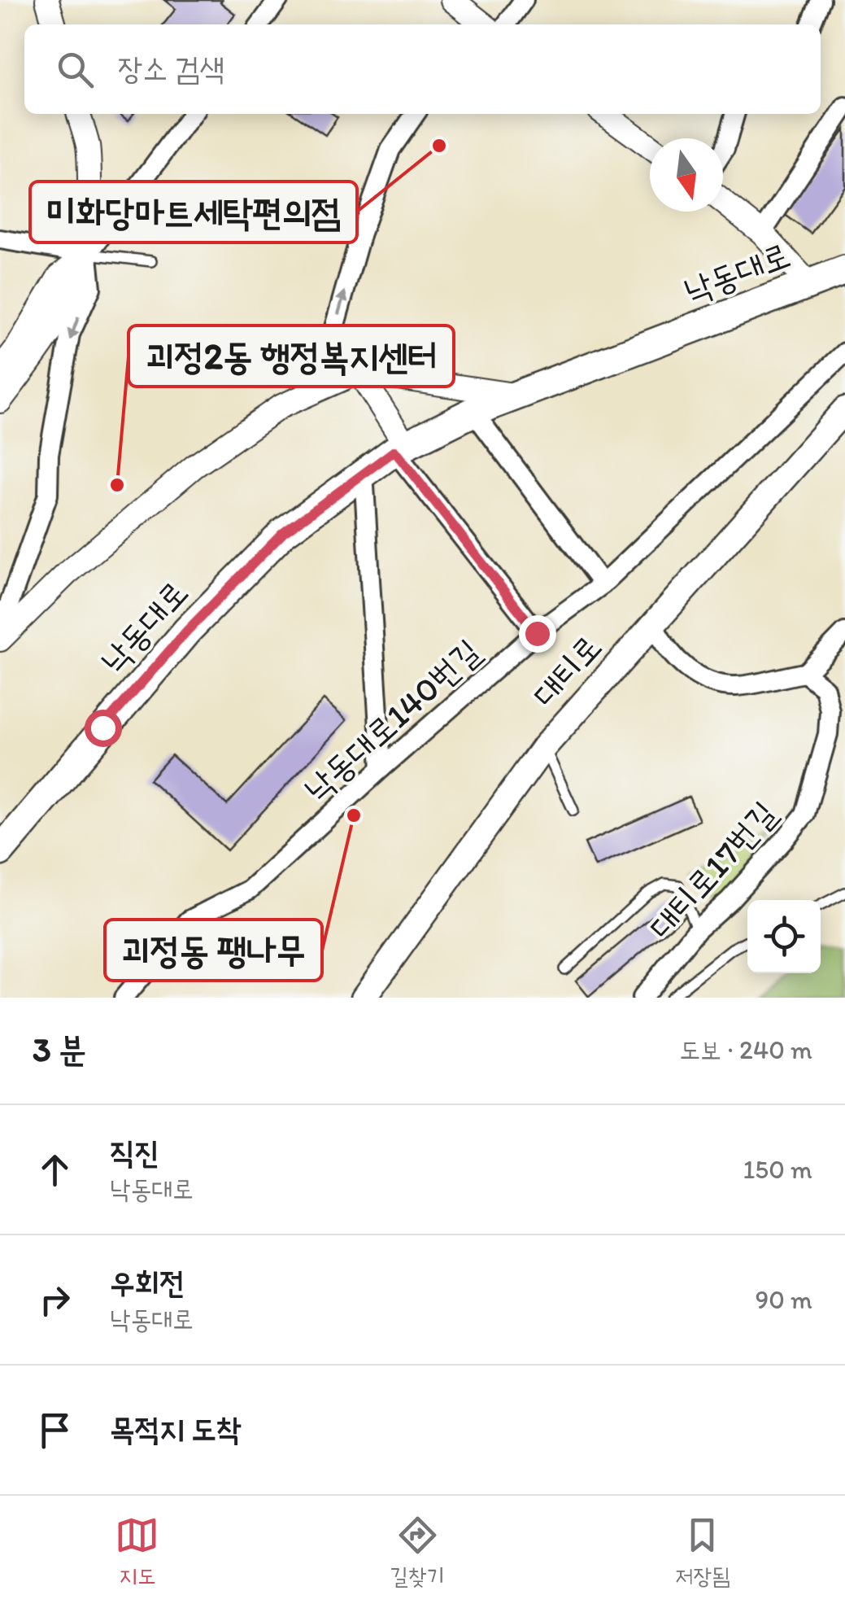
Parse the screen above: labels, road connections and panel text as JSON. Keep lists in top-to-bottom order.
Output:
{
  "streets": {
    "main road": ["낙동대로", "대티로"],
    "street": ["낙동대로140번길", "대티로17번길"]
  },
  "places": ["미화당마트세탁편의점", "괴정2동 행정복지센터", "괴정동 팽나무"],
  "north": "bottom",
  "page": {
    "search": "장소 검색",
    "heading": ["3 분", "도보 · 240 m"],
    "list": [
      ["직진", "낙동대로", "150 m"],
      ["우회전", "낙동대로", "90 m"],
      "목적지 도착"
    ],
    "nav": ["지도", "길찾기", "저장됨"]
  }
}
